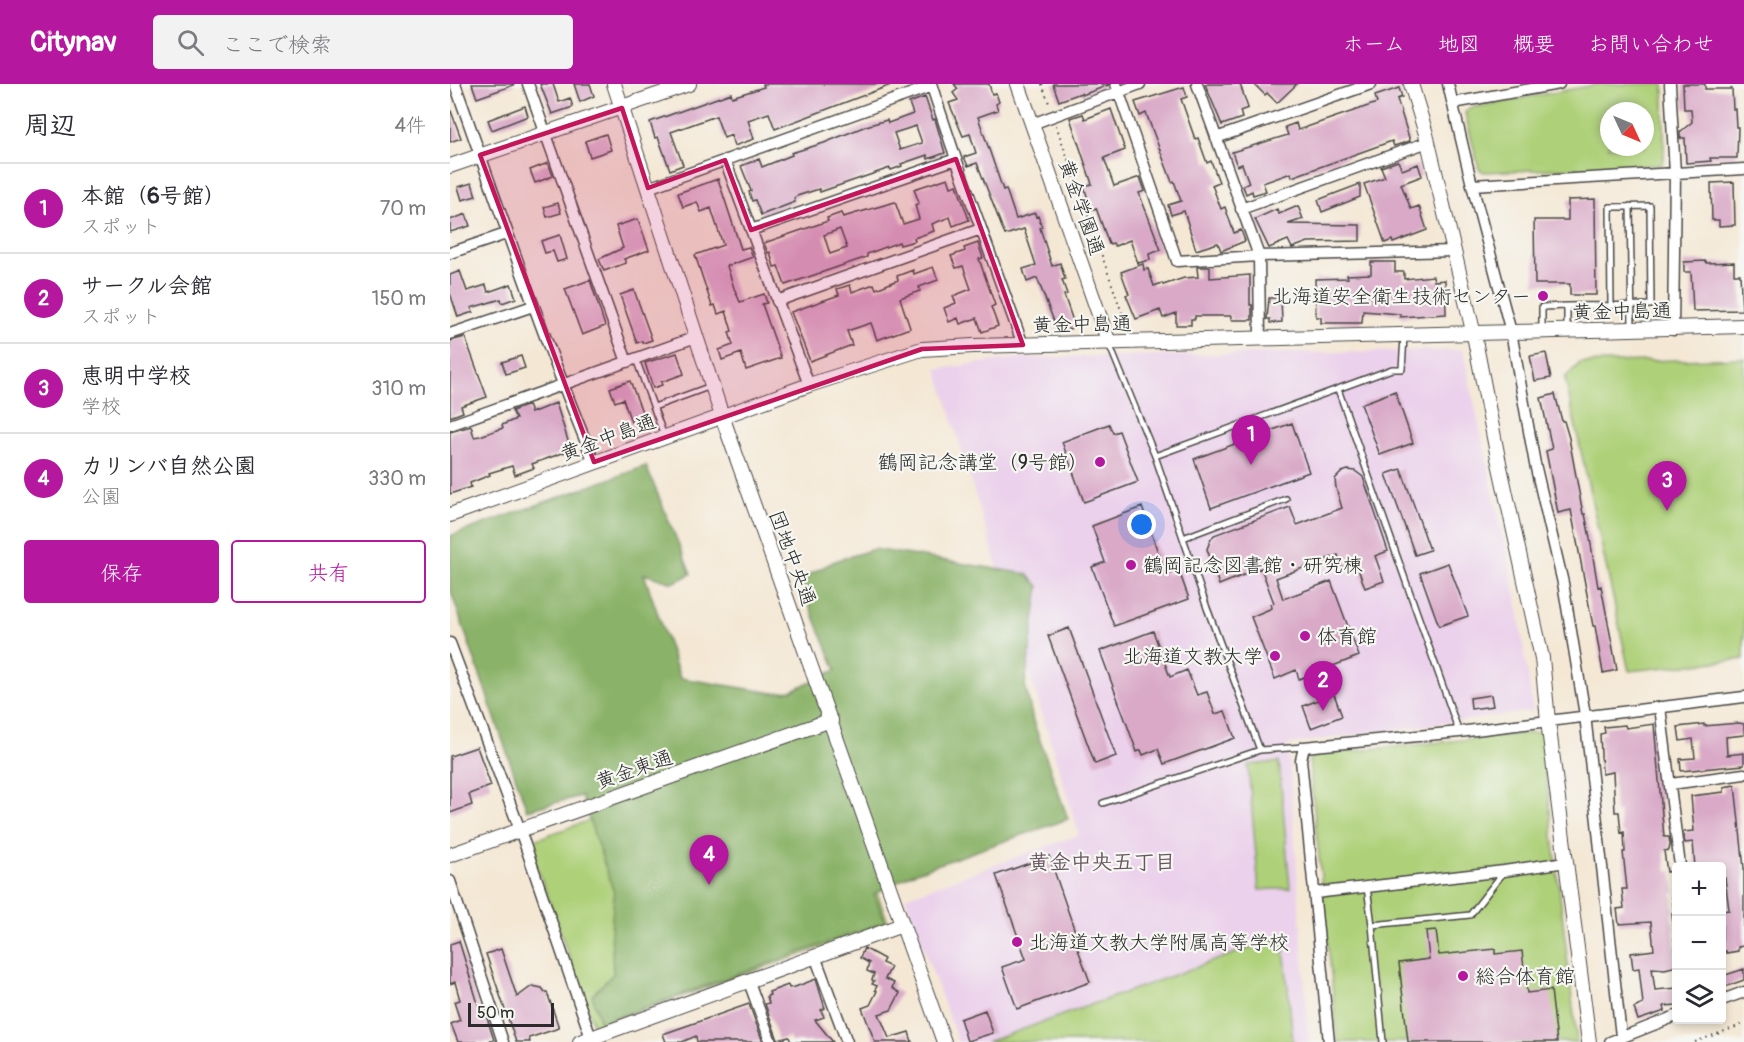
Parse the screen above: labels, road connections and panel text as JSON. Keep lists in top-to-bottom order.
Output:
{
  "streets": {
    "street": [
      "黄金学園通",
      "黄金中島通",
      "団地中央通",
      "黄金東通"
    ]
  },
  "crossings": [
    ["黄金学園通", "黄金中島通"],
    ["黄金中島通", "団地中央通"],
    ["団地中央通", "黄金東通"]
  ],
  "districts": ["黄金中央五丁目"],
  "places": [
    "北海道安全衛生技術センター",
    "鶴岡記念講堂（9号館）",
    "鶴岡記念図書館・研究棟",
    "体育館",
    "北海道文教大学",
    "北海道文教大学附属高等学校",
    "総合体育館"
  ],
  "scale_bar": "50 m",
  "north": "bottom right",
  "page": {
    "header": "Citynav",
    "search": "ここで検索",
    "nav": [
      "ホーム",
      "地図",
      "概要",
      "お問い合わせ"
    ],
    "heading": ["周辺", "4件"],
    "list": [
      {
        "mark": "1",
        "name": "本館（6号館）",
        "note": "スポット",
        "value": "70 m"
      },
      {
        "mark": "2",
        "name": "サークル会館",
        "note": "スポット",
        "value": "150 m"
      },
      {
        "mark": "3",
        "name": "恵明中学校",
        "note": "学校",
        "value": "310 m"
      },
      {
        "mark": "4",
        "name": "カリンバ自然公園",
        "note": "公園",
        "value": "330 m"
      }
    ],
    "pins": [
      "1",
      "3",
      "2",
      "4"
    ],
    "buttons": ["保存", "共有"],
    "map_buttons": ["+", "−"],
    "scale": "50 m"
  }
}
